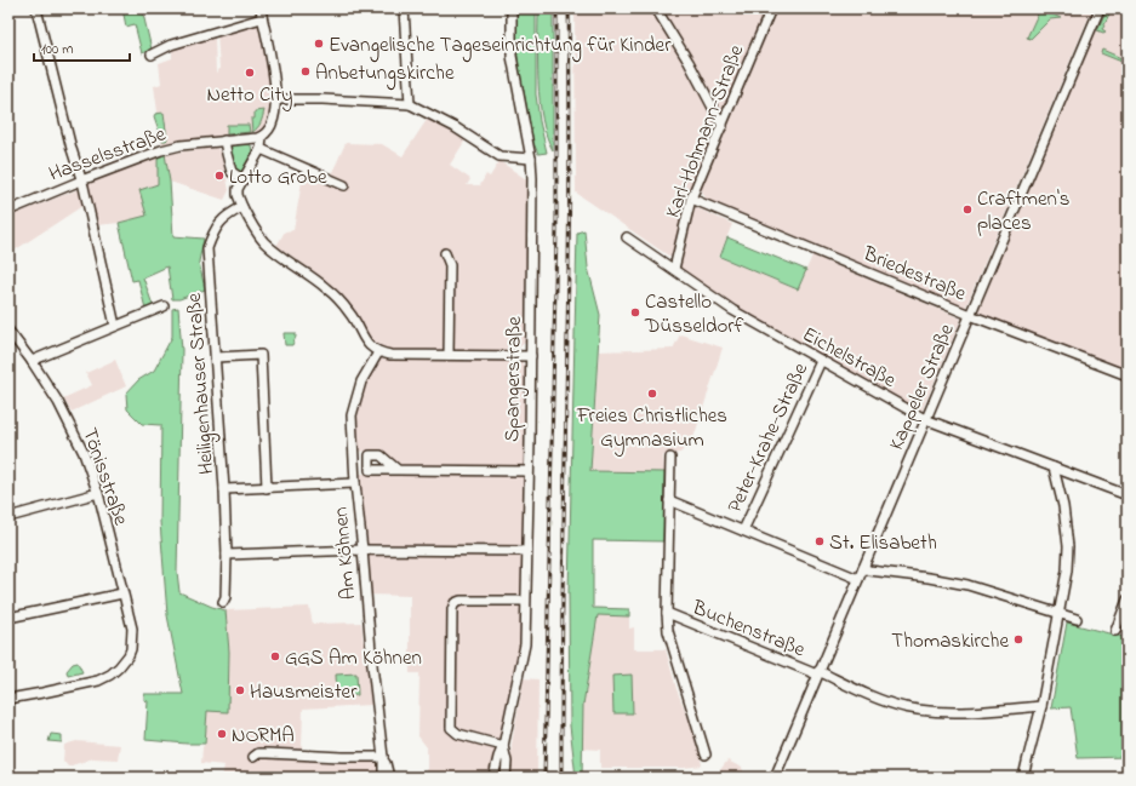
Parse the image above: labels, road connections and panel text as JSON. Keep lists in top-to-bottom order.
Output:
{
  "streets": {
    "street": [
      "Karl-Hohmann-Straße",
      "Hasselsstraße",
      "Briedestraße",
      "Eichelstraße",
      "Spangerstraße",
      "Heiligenhauser Straße",
      "Kappeler Straße",
      "Peter-Krahe-Straße",
      "Tönisstraße",
      "Am Köhnen",
      "Buchenstraße"
    ]
  },
  "crossings": [
    ["Karl-Hohmann-Straße", "Briedestraße"],
    ["Karl-Hohmann-Straße", "Eichelstraße"],
    ["Briedestraße", "Kappeler Straße"],
    ["Eichelstraße", "Kappeler Straße"],
    ["Eichelstraße", "Peter-Krahe-Straße"],
    ["Kappeler Straße", "Buchenstraße"]
  ],
  "places": [
    "Evangelische Tageseinrichtung für Kinder",
    "Anbetungskirche",
    "Netto City",
    "Lotto Grobe",
    "Craftmen's places",
    "Castello Düsseldorf",
    "Freies Christliches Gymnasium",
    "St. Elisabeth",
    "Thomaskirche",
    "GGS Am Köhnen",
    "Hausmeister",
    "NORMA"
  ],
  "scale_bar": "100 m"
}
